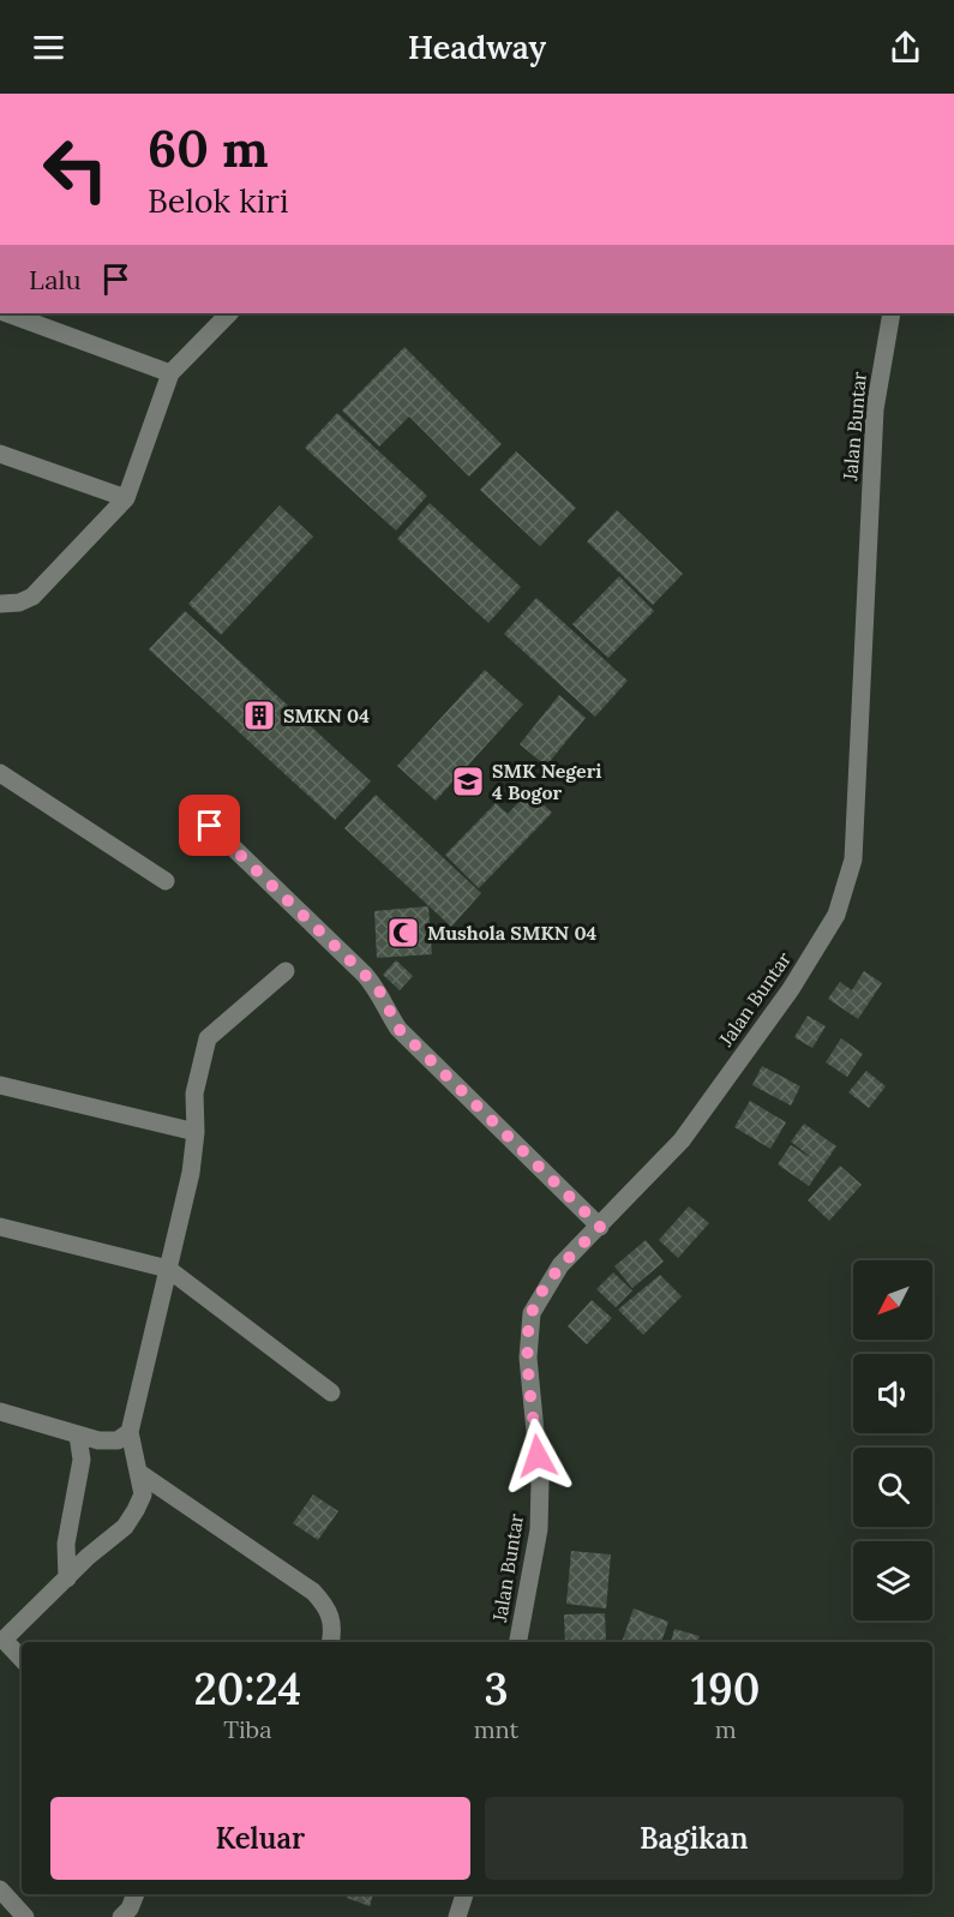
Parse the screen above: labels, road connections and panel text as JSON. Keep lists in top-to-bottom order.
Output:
{
  "streets": {
    "street": ["Jalan Buntar"]
  },
  "places": {
    "building": ["SMKN 04"],
    "school or university": ["SMK Negeri 4 Bogor"],
    "mosque": ["Mushola SMKN 04"]
  },
  "north": "bottom left",
  "page": {
    "header": "Headway",
    "turn": ["60 m", "Belok kiri"],
    "then": "Lalu",
    "eta": [
      "20:24",
      "Tiba",
      "3",
      "mnt",
      "190",
      "m"
    ],
    "buttons": ["Keluar", "Bagikan"]
  }
}
